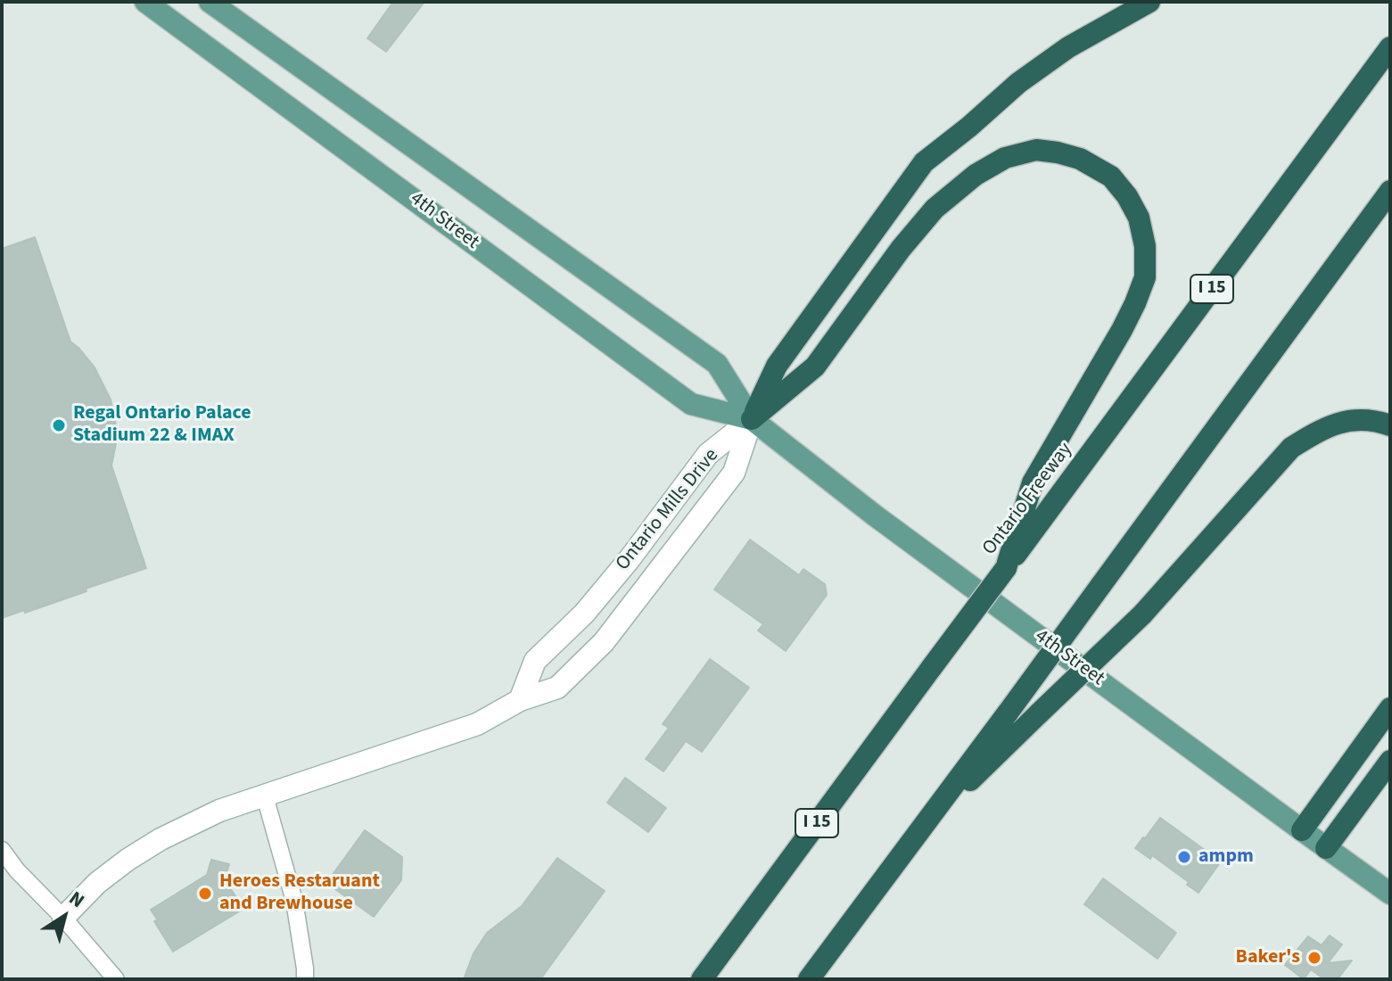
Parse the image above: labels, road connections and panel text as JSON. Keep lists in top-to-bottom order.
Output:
{
  "streets": {
    "highway": ["I 15", "Ontario Freeway"],
    "main road": ["4th Street"],
    "street": ["Ontario Mills Drive"]
  },
  "crossings": [
    ["4th Street", "Ontario Mills Drive"]
  ],
  "places": [
    "Regal Ontario Palace Stadium 22 & IMAX",
    "ampm",
    "Heroes Restaruant and Brewhouse",
    "Baker's"
  ],
  "north": "top right"
}
